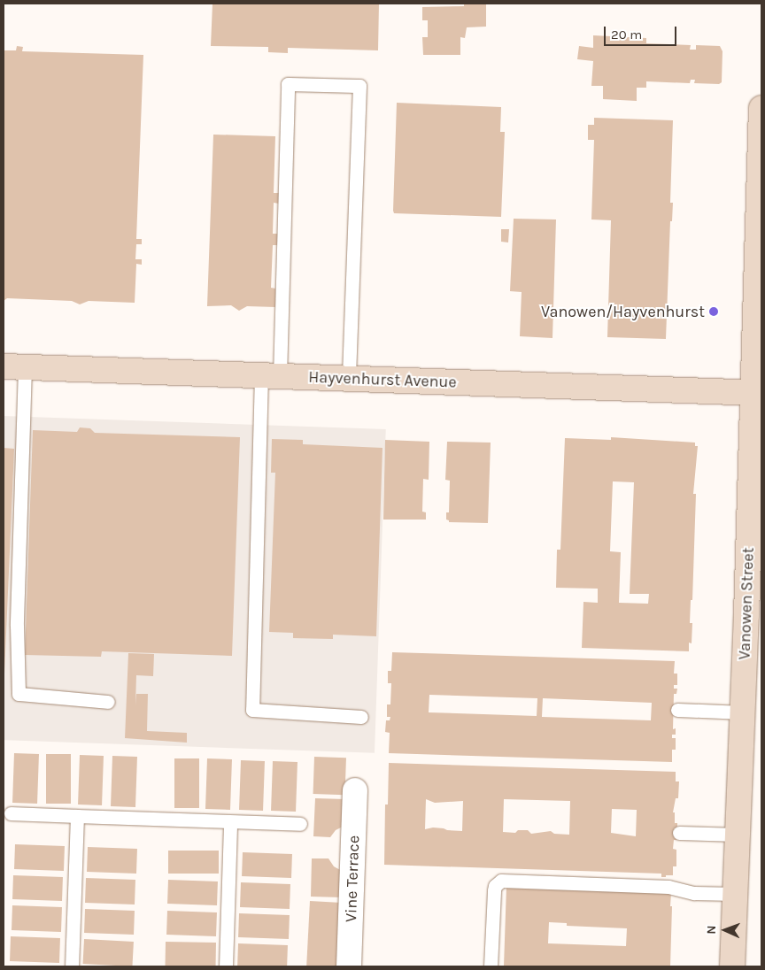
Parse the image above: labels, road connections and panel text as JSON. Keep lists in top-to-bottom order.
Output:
{
  "streets": {
    "main road": ["Hayvenhurst Avenue", "Vanowen Street"],
    "street": ["Vine Terrace"]
  },
  "crossings": [
    ["Hayvenhurst Avenue", "Vanowen Street"]
  ],
  "places": ["Vanowen/Hayvenhurst"],
  "scale_bar": "20 m",
  "north": "left"
}
